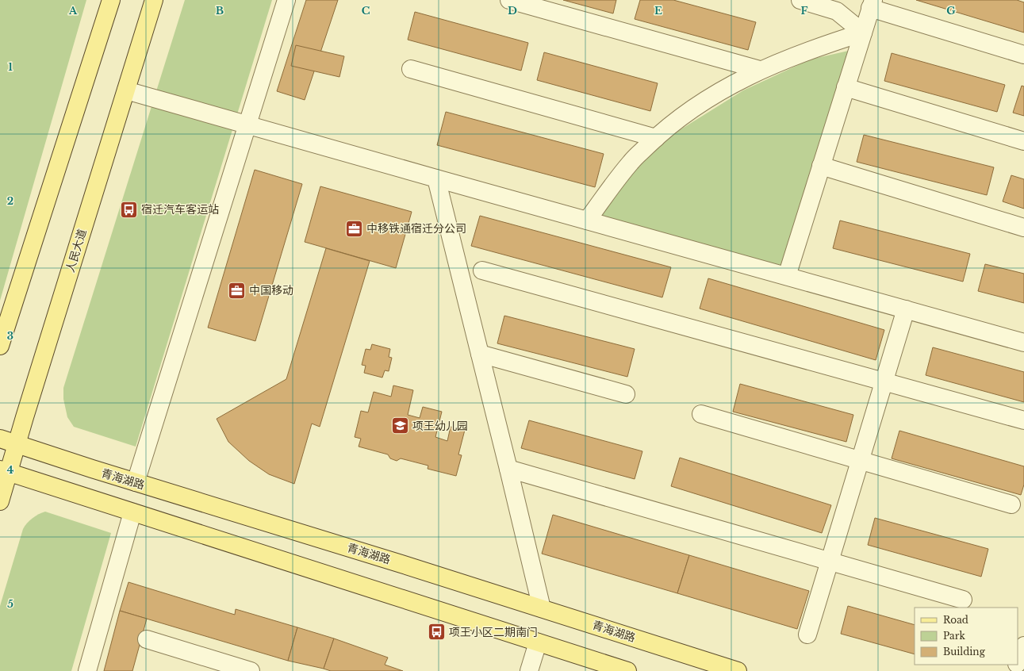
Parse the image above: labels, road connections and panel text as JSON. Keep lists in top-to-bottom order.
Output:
{
  "streets": {
    "main road": ["人民大道", "青海湖路"]
  },
  "crossings": [
    ["人民大道", "青海湖路"]
  ],
  "places": {
    "bus stop": ["宿迁汽车客运站", "项王小区二期南门"],
    "office": ["中移铁通宿迁分公司", "中国移动"],
    "school or university": ["项王幼儿园"]
  },
  "legend": ["Road", "Park", "Building"],
  "grid": {
    "columns": [
      "A",
      "B",
      "C",
      "D",
      "E",
      "F",
      "G"
    ],
    "rows": [
      "1",
      "2",
      "3",
      "4",
      "5"
    ]
  }
}
